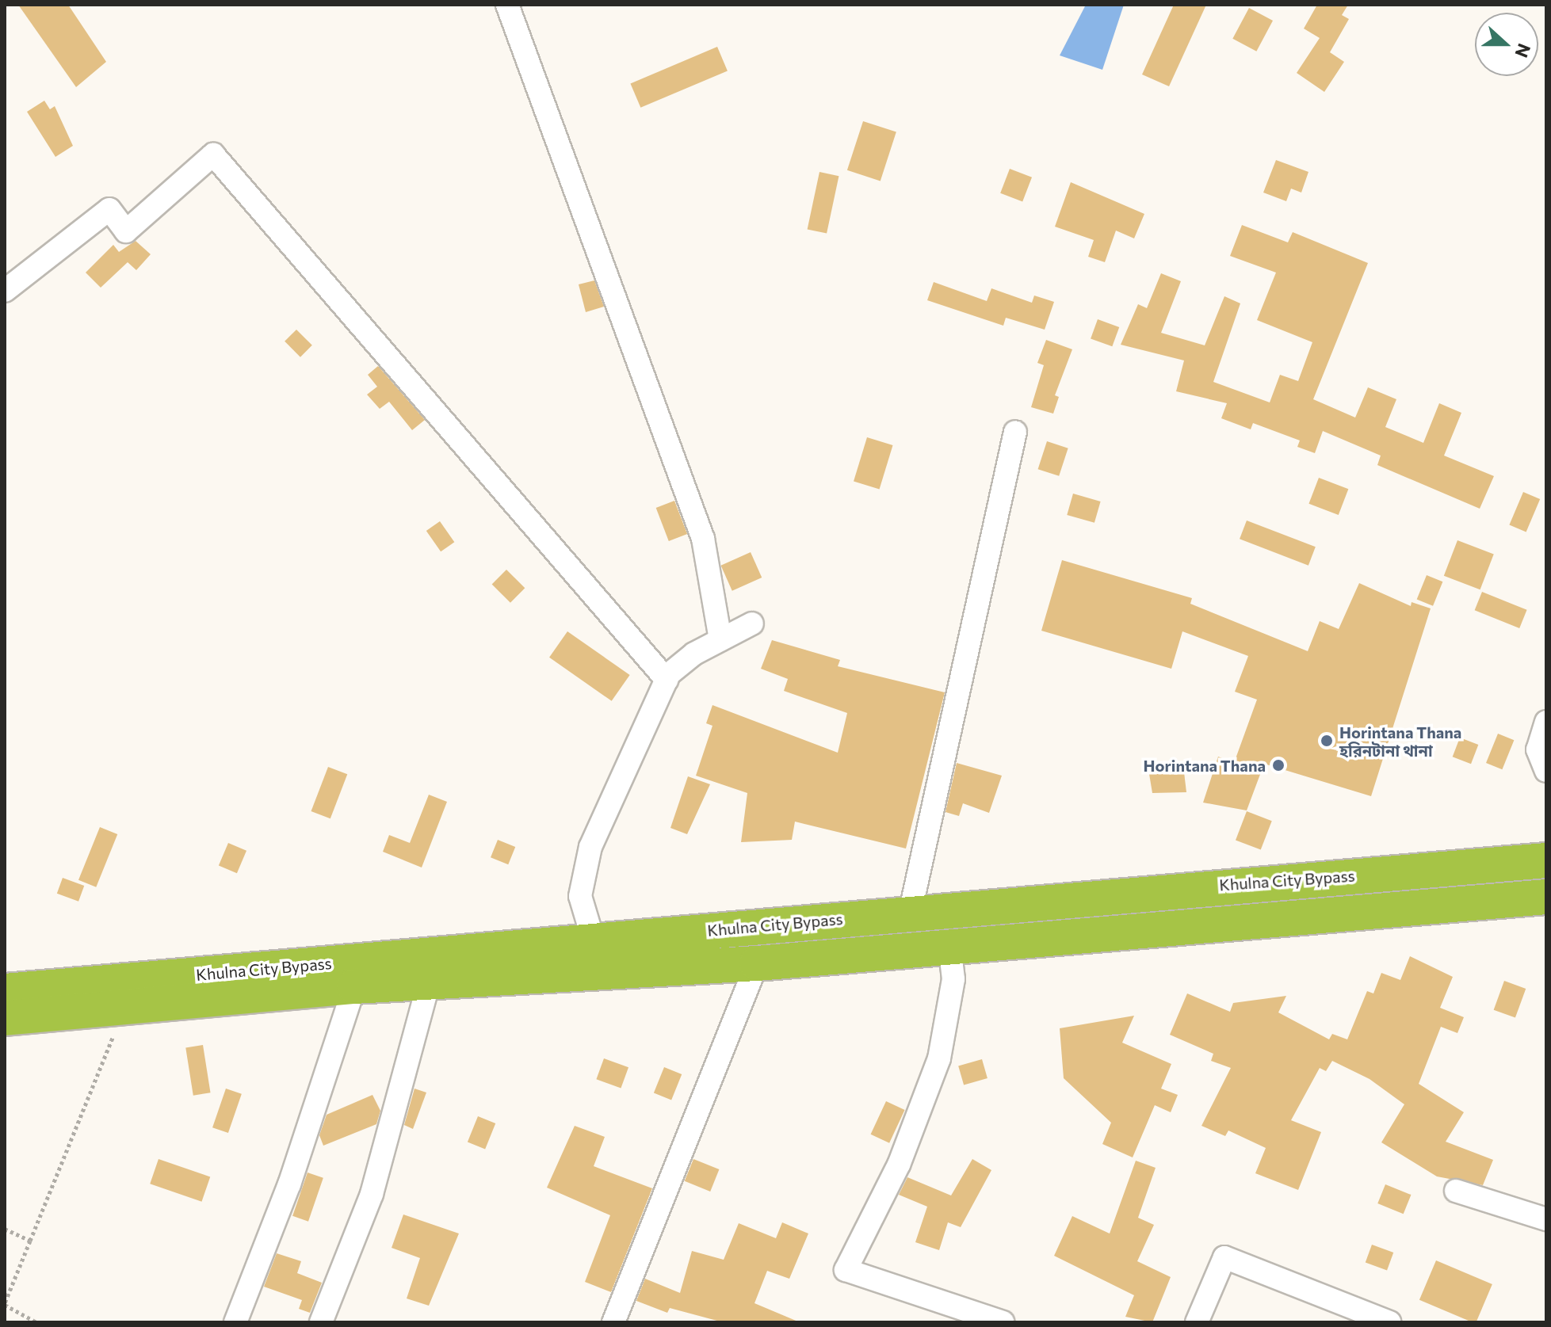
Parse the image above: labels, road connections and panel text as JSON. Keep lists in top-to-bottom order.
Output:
{
  "streets": {
    "highway": ["Khulna City Bypass"]
  },
  "places": ["Horintana Thana হরিনটানা থানা", "Horintana Thana"],
  "north": "right"
}
